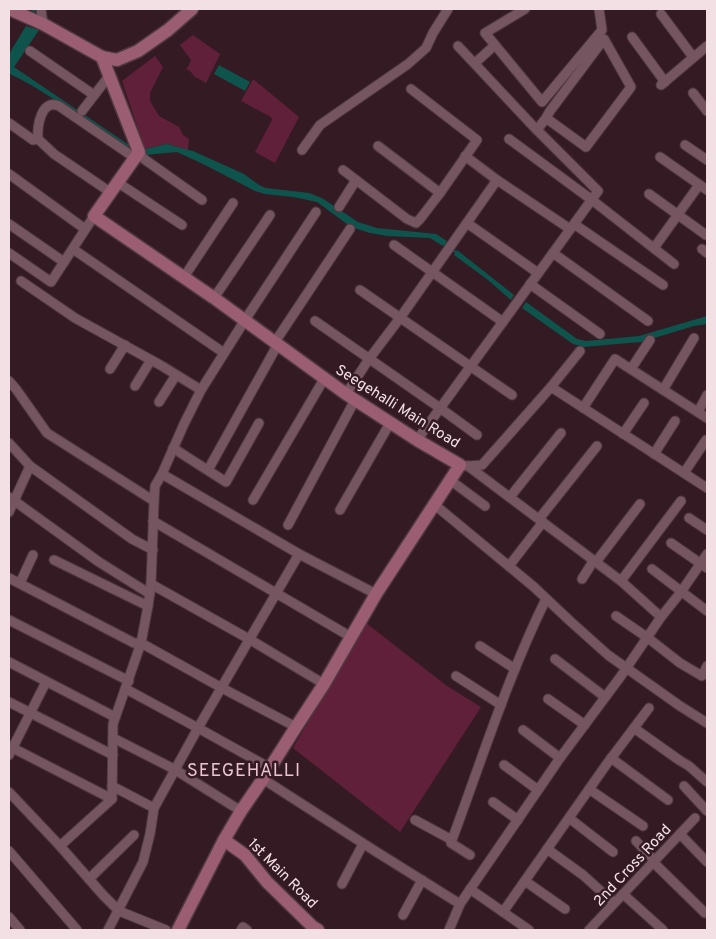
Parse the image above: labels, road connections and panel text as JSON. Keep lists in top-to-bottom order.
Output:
{
  "streets": {
    "street": ["Seegehalli Main Road", "2nd Cross Road", "1st Main Road"]
  },
  "crossings": [
    ["Seegehalli Main Road", "1st Main Road"]
  ],
  "districts": ["SEEGEHALLI"]
}
